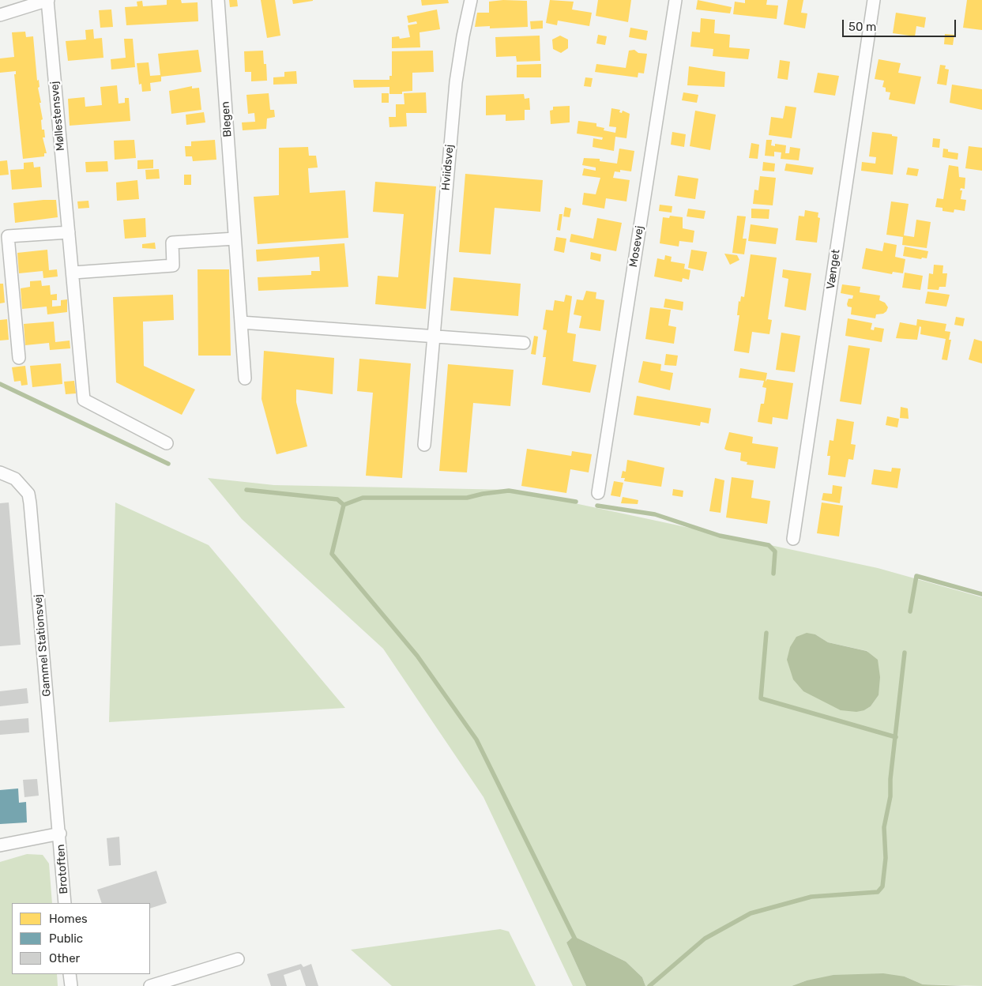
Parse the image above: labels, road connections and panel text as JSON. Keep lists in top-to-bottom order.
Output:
{
  "streets": {
    "street": [
      "Møllestensvej",
      "Blegen",
      "Hviidsvej",
      "Mosevej",
      "Vænget",
      "Gammel Stationsvej",
      "Brotoften"
    ]
  },
  "crossings": [
    ["Gammel Stationsvej", "Brotoften"]
  ],
  "legend": ["Homes", "Public", "Other"],
  "scale_bar": "50 m"
}
